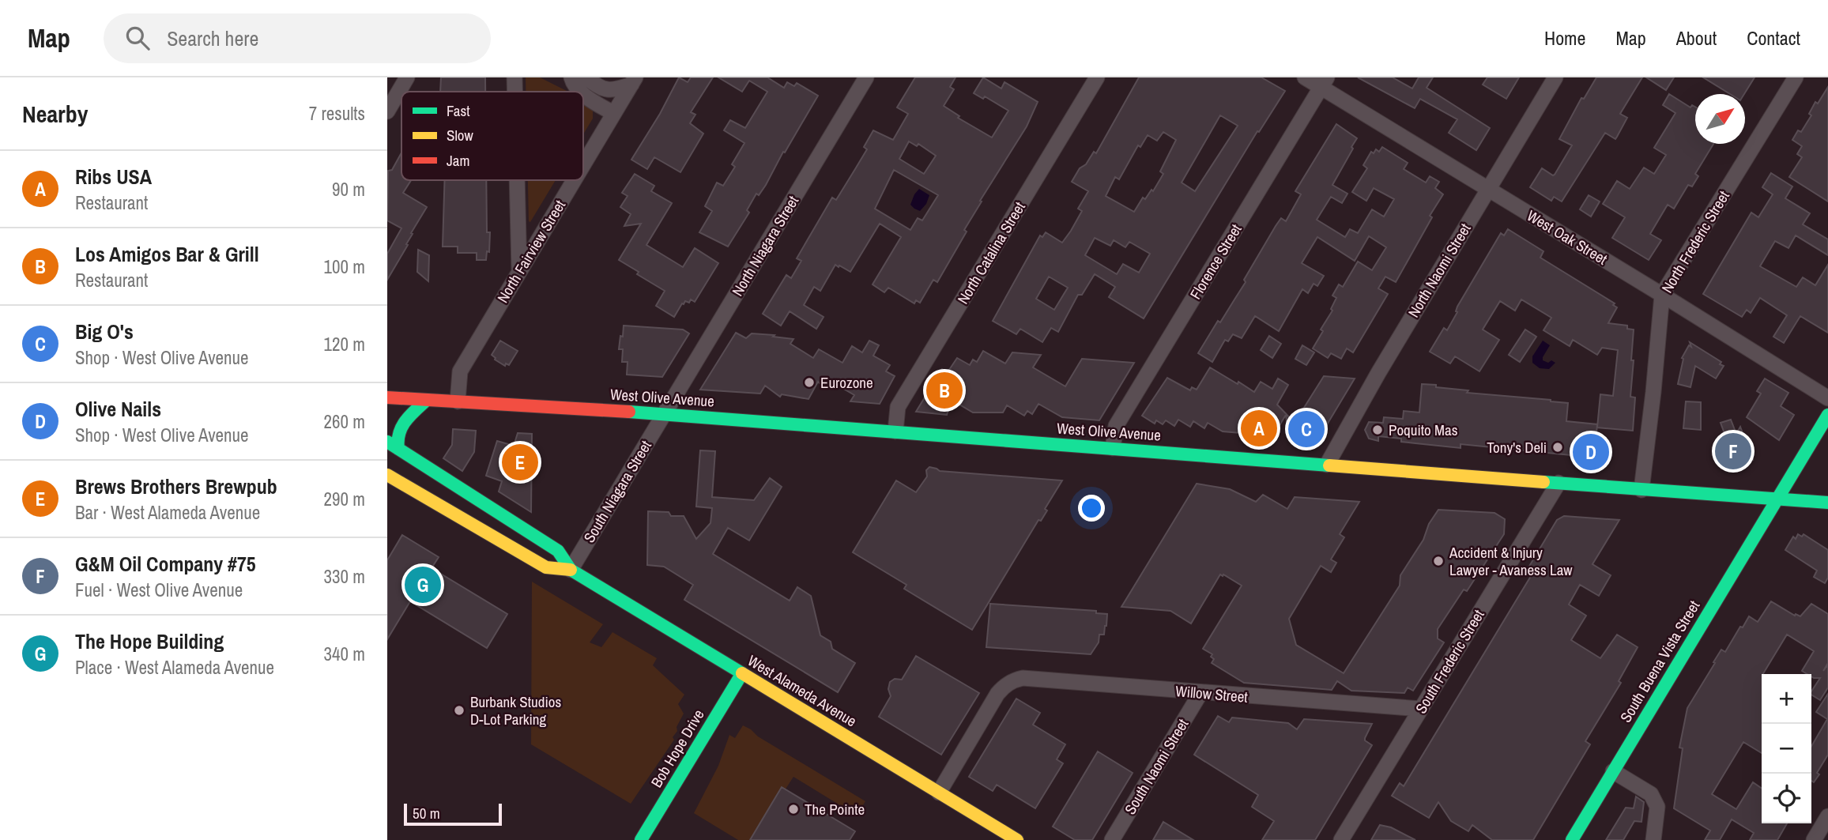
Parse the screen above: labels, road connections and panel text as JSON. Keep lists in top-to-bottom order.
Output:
{
  "streets": {
    "main road": [
      "West Olive Avenue",
      "South Buena Vista Street",
      "West Alameda Avenue",
      "Bob Hope Drive"
    ],
    "street": [
      "West Oak Street",
      "North Frederic Street",
      "North Niagara Street",
      "North Fairview Street",
      "North Catalina Street",
      "Florence Street",
      "North Naomi Street",
      "South Niagara Street",
      "South Frederic Street",
      "Willow Street",
      "South Naomi Street"
    ]
  },
  "crossings": [
    ["West Oak Street", "North Frederic Street"],
    ["West Oak Street", "Florence Street"],
    ["West Oak Street", "North Naomi Street"],
    ["North Frederic Street", "West Olive Avenue"],
    ["North Niagara Street", "West Olive Avenue"],
    ["North Niagara Street", "South Niagara Street"],
    ["North Fairview Street", "West Olive Avenue"],
    ["North Catalina Street", "West Olive Avenue"],
    ["Florence Street", "West Olive Avenue"],
    ["North Naomi Street", "West Olive Avenue"],
    ["West Olive Avenue", "South Niagara Street"],
    ["West Olive Avenue", "South Frederic Street"],
    ["West Olive Avenue", "South Buena Vista Street"],
    ["South Niagara Street", "West Alameda Avenue"],
    ["South Frederic Street", "Willow Street"],
    ["West Alameda Avenue", "Willow Street"],
    ["West Alameda Avenue", "Bob Hope Drive"],
    ["Willow Street", "South Naomi Street"]
  ],
  "places": [
    "Eurozone",
    "Poquito Mas",
    "Tony's Deli",
    "Accident & Injury Lawyer - Avaness Law",
    "Burbank Studios D-Lot Parking",
    "The Pointe"
  ],
  "legend": ["Fast", "Slow", "Jam"],
  "scale_bar": "50 m",
  "north": "top right",
  "page": {
    "header": "Map",
    "search": "Search here",
    "nav": [
      "Home",
      "Map",
      "About",
      "Contact"
    ],
    "heading": ["Nearby", "7 results"],
    "list": [
      {
        "mark": "A",
        "name": "Ribs USA",
        "note": "Restaurant",
        "value": "90 m"
      },
      {
        "mark": "B",
        "name": "Los Amigos Bar & Grill",
        "note": "Restaurant",
        "value": "100 m"
      },
      {
        "mark": "C",
        "name": "Big O's",
        "note": "Shop · West Olive Avenue",
        "value": "120 m"
      },
      {
        "mark": "D",
        "name": "Olive Nails",
        "note": "Shop · West Olive Avenue",
        "value": "260 m"
      },
      {
        "mark": "E",
        "name": "Brews Brothers Brewpub",
        "note": "Bar · West Alameda Avenue",
        "value": "290 m"
      },
      {
        "mark": "F",
        "name": "G&M Oil Company #75",
        "note": "Fuel · West Olive Avenue",
        "value": "330 m"
      },
      {
        "mark": "G",
        "name": "The Hope Building",
        "note": "Place · West Alameda Avenue",
        "value": "340 m"
      }
    ],
    "pins": [
      "B",
      "A",
      "C",
      "F",
      "D",
      "E",
      "G"
    ],
    "map_buttons": ["+", "−"],
    "scale": "50 m"
  }
}
